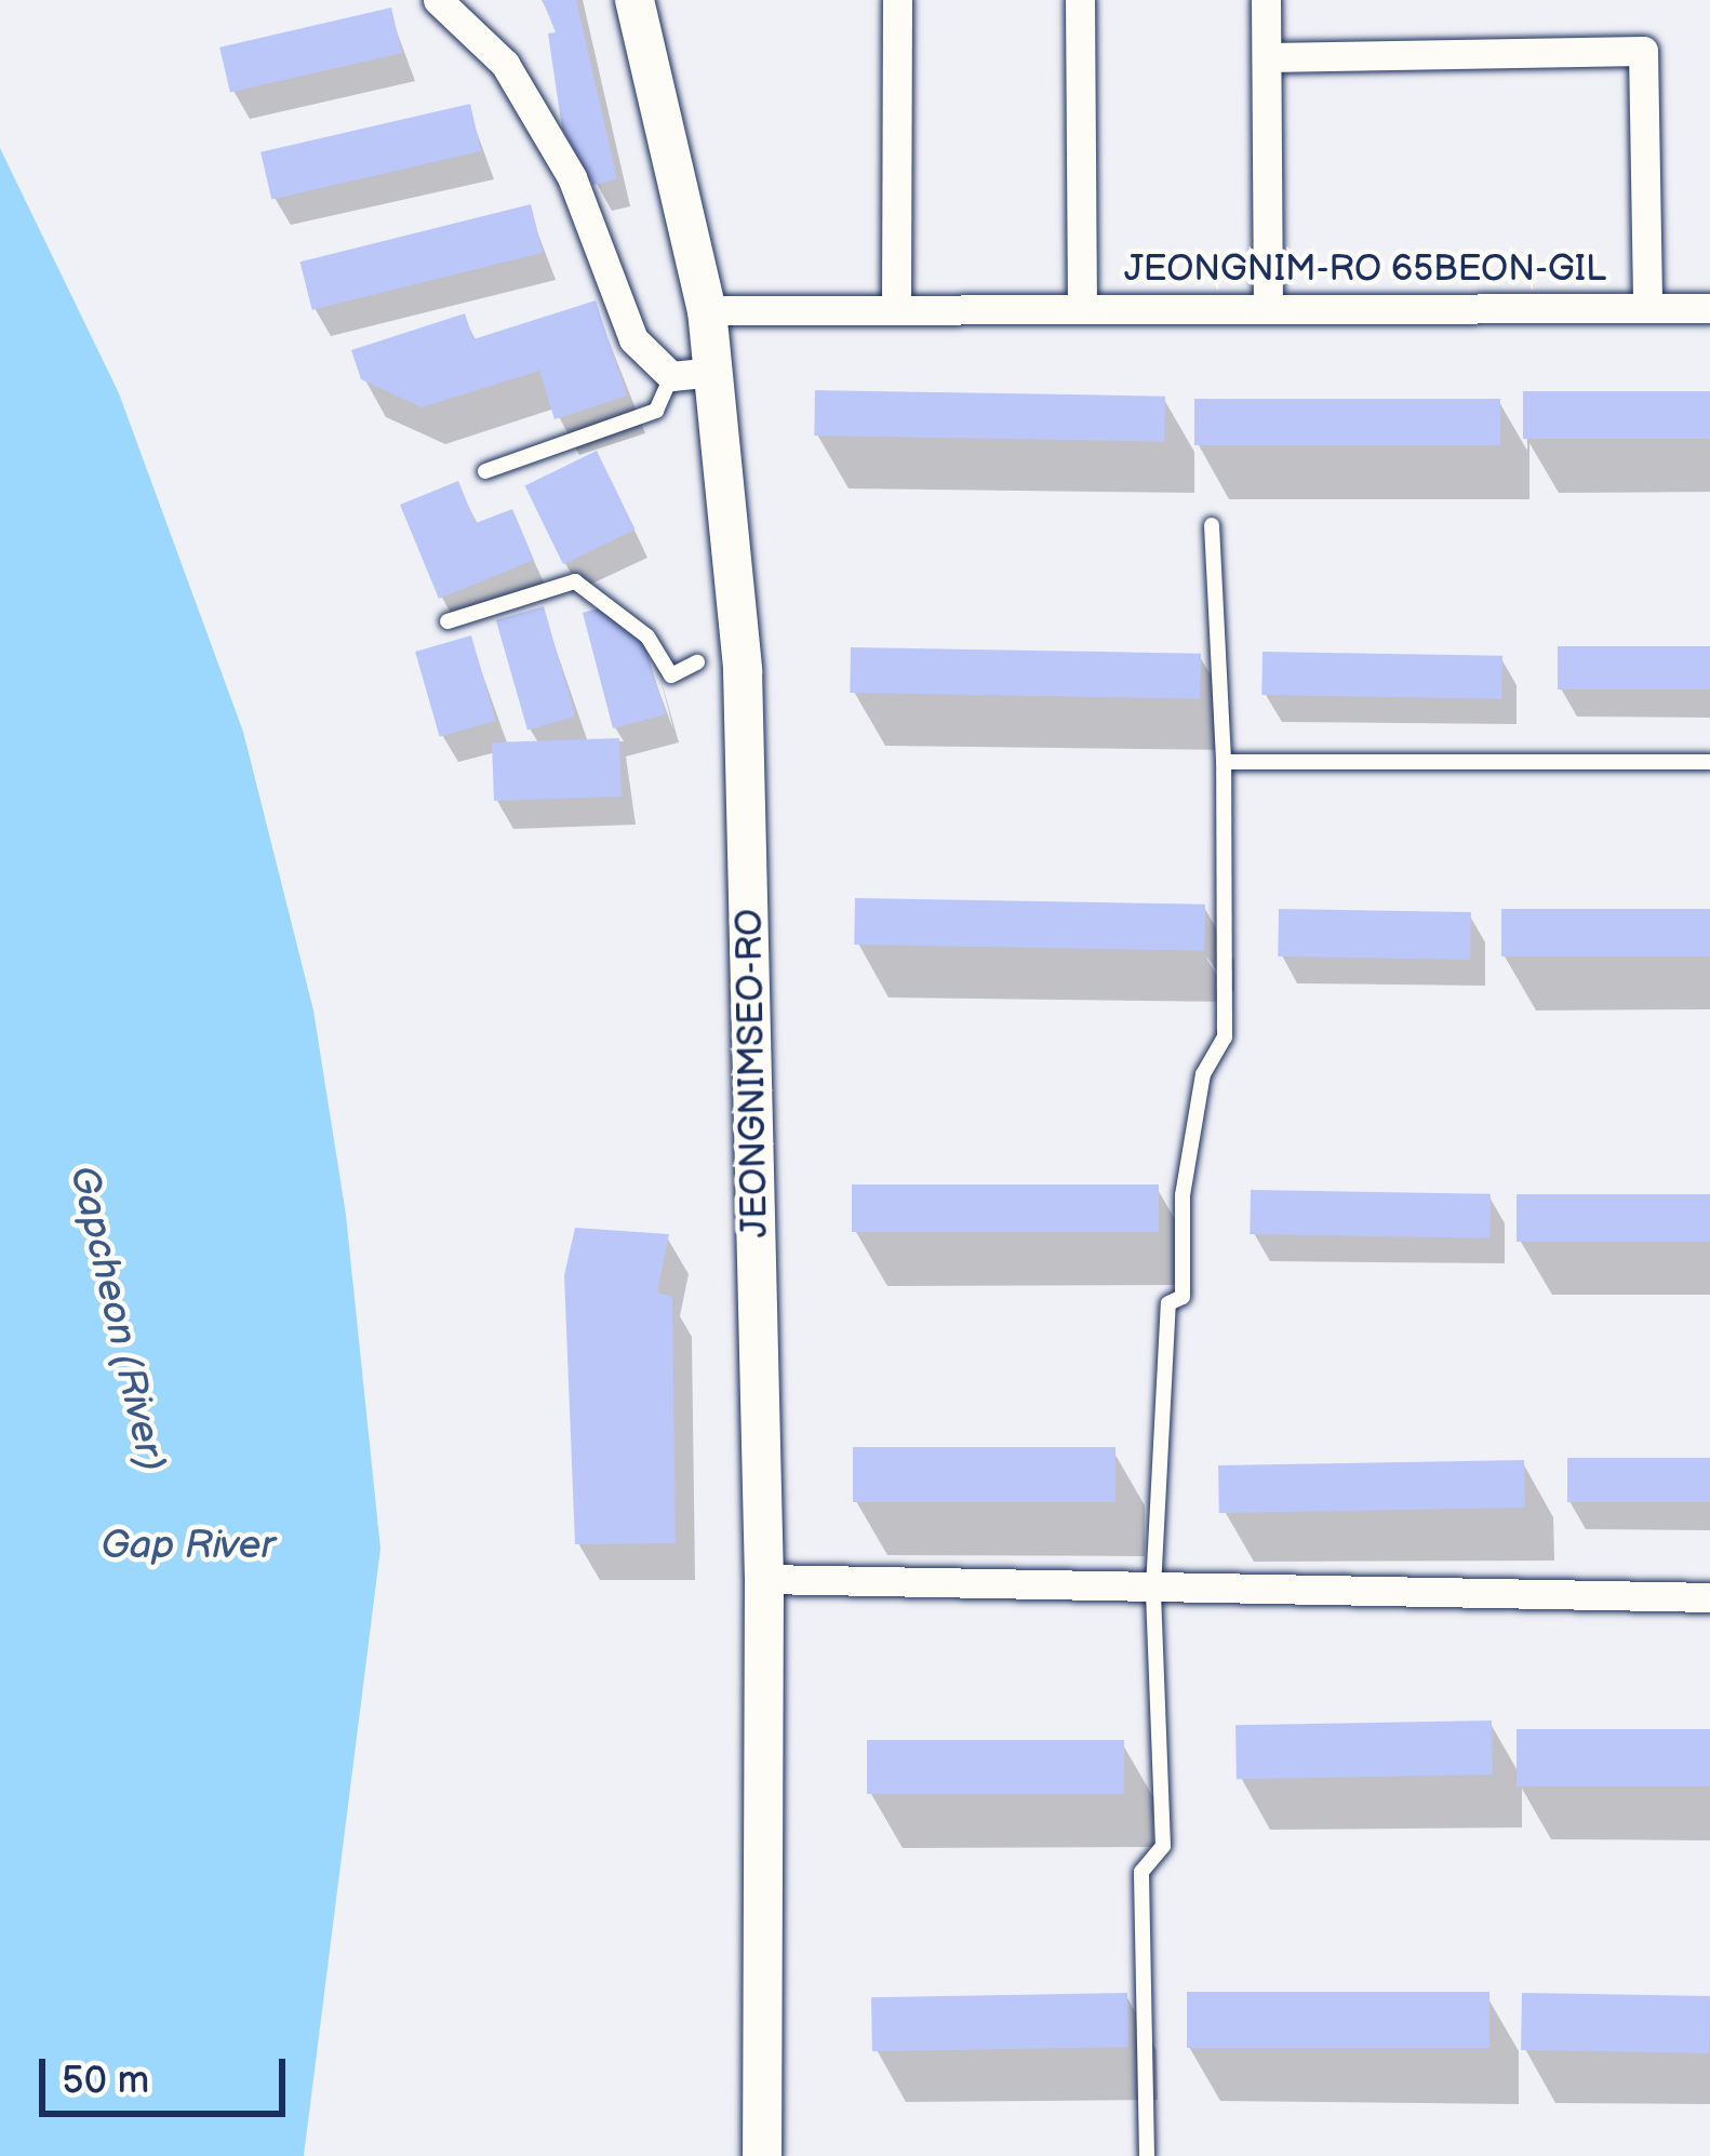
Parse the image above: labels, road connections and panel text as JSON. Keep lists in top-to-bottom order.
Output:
{
  "streets": {
    "main road": ["JEONGNIMSEO-RO"],
    "street": ["JEONGNIM-RO 65BEON-GIL"]
  },
  "crossings": [
    ["JEONGNIM-RO 65BEON-GIL", "JEONGNIMSEO-RO"]
  ],
  "water": ["Gapcheon (River)", "Gap River"],
  "scale_bar": "50 m"
}
